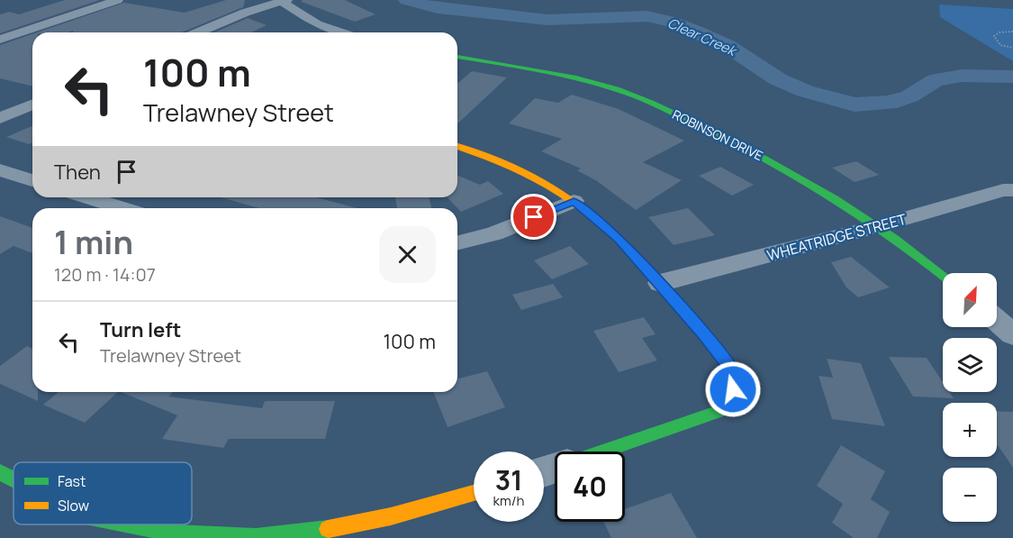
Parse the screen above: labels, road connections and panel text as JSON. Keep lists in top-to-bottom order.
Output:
{
  "streets": {
    "street": ["ROBINSON DRIVE", "WHEATRIDGE STREET"]
  },
  "crossings": [
    ["ROBINSON DRIVE", "WHEATRIDGE STREET"]
  ],
  "water": ["Clear Creek"],
  "legend": ["Fast", "Slow"],
  "north": "top right",
  "page": {
    "turn": ["100 m", "Trelawney Street"],
    "then": "Then",
    "heading": ["1 min", "120 m · 14:07"],
    "map_buttons": ["+", "−"],
    "list": [
      {
        "name": "Turn left",
        "note": "Trelawney Street",
        "value": "100 m"
      }
    ],
    "speed": "31 km/h",
    "limit": "40"
  }
}
